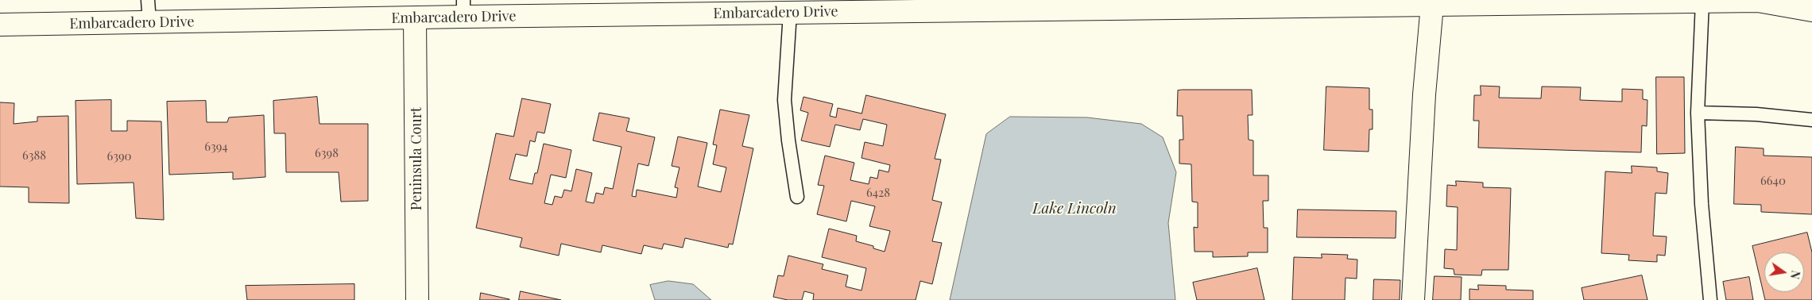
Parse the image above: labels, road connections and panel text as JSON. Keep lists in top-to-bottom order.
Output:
{
  "streets": {
    "street": ["Embarcadero Drive", "Peninsula Court"]
  },
  "crossings": [
    ["Embarcadero Drive", "Peninsula Court"]
  ],
  "water": ["Lake Lincoln"],
  "house_numbers": [
    "6394",
    "6398",
    "6388",
    "6390",
    "6640",
    "6428"
  ],
  "north": "right"
}
